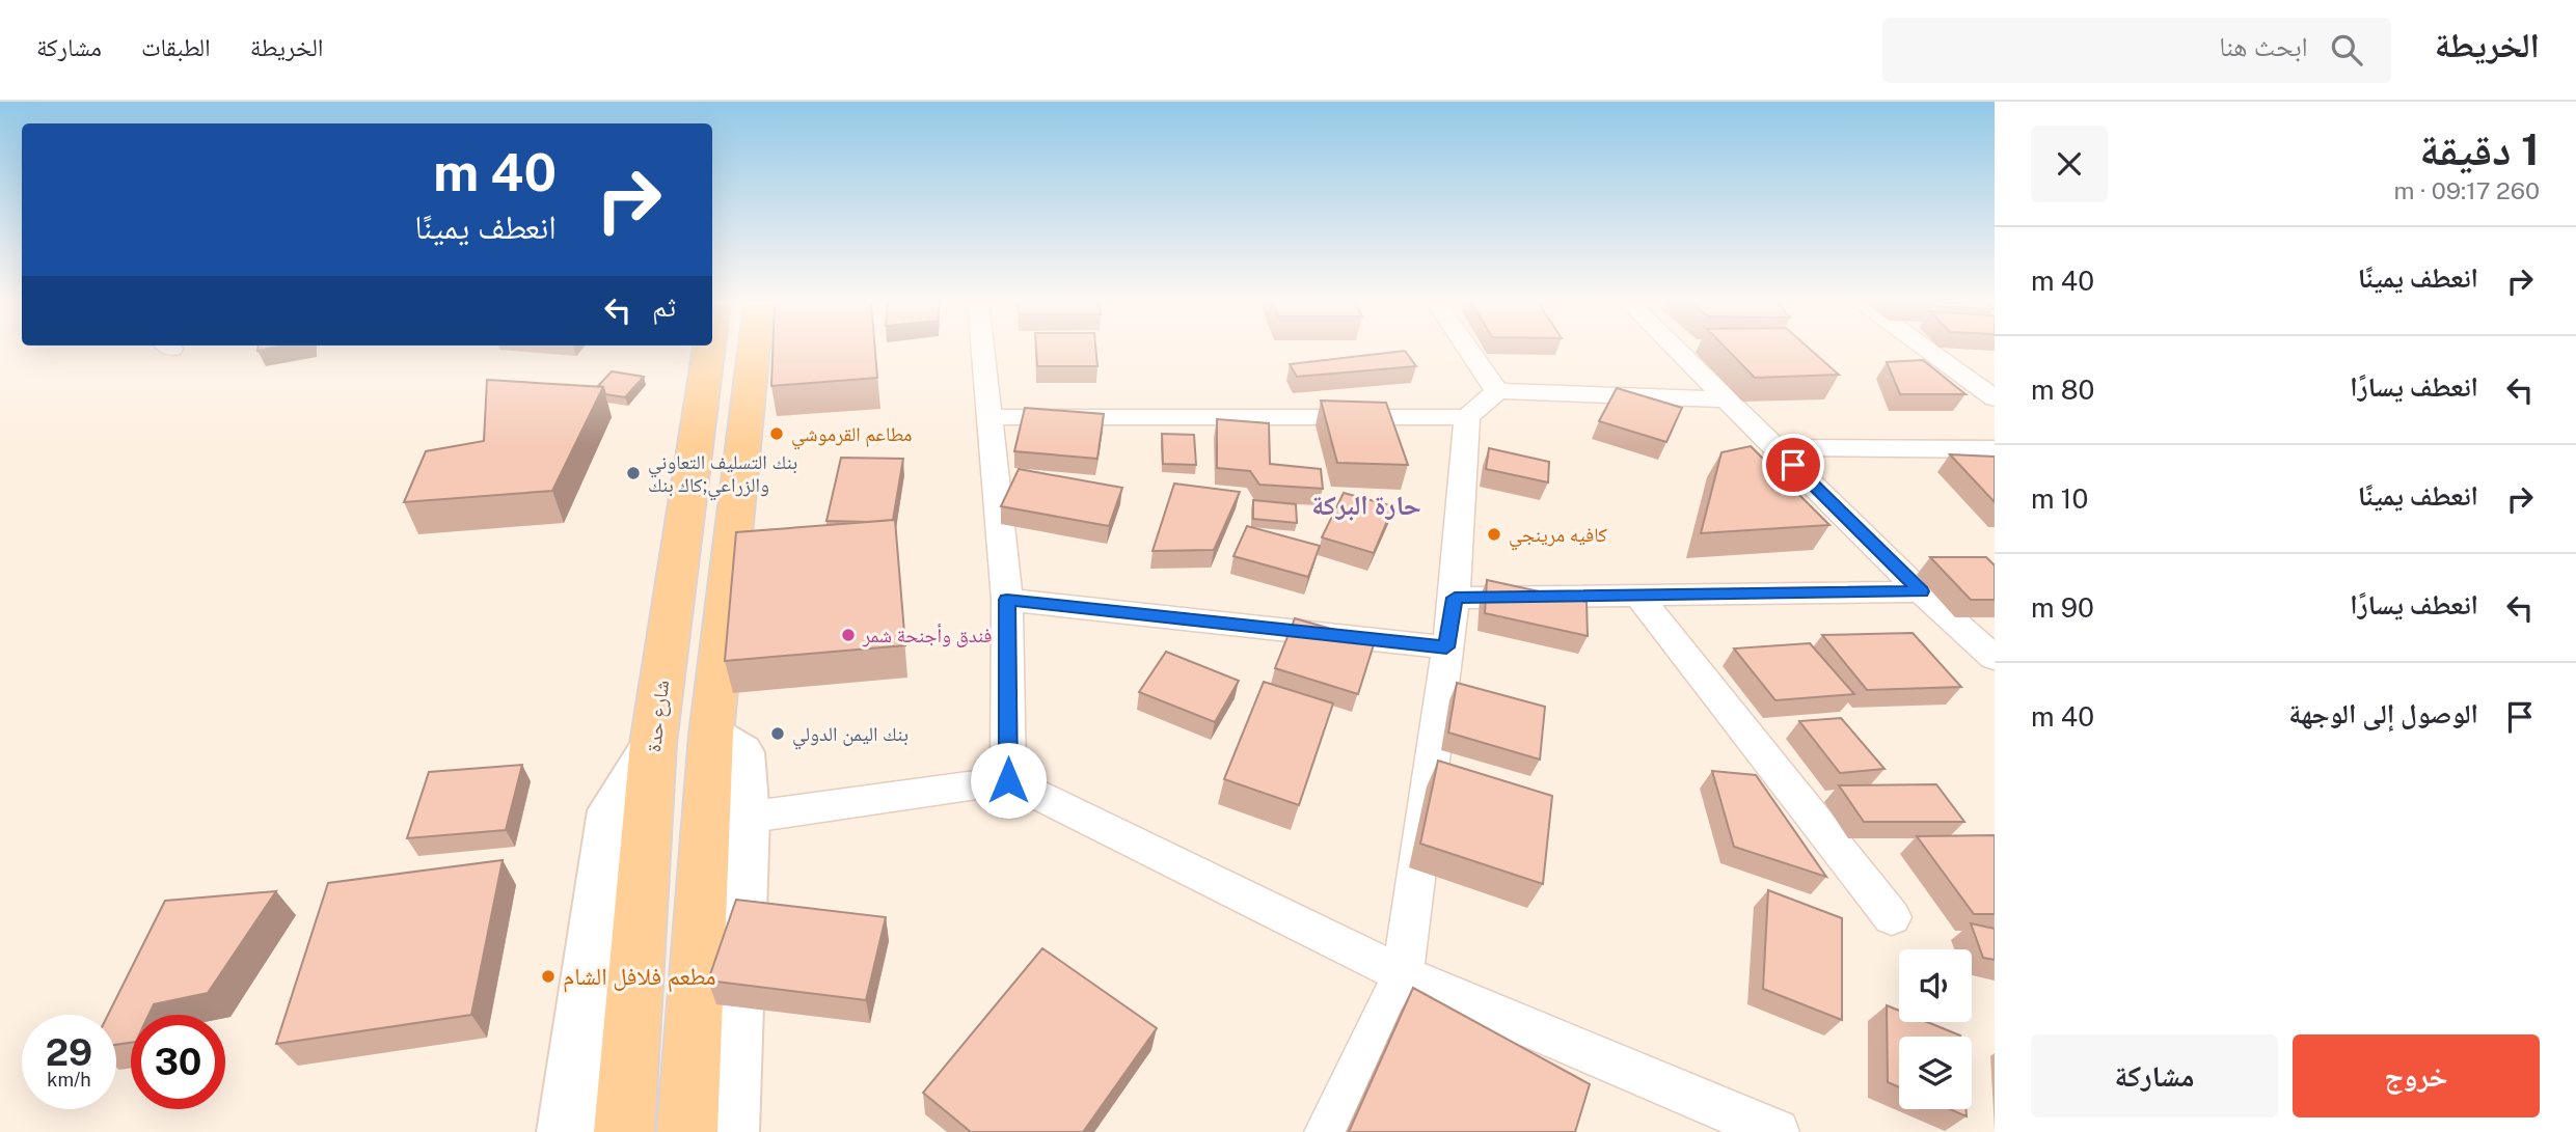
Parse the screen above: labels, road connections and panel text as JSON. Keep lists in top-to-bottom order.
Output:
{
  "streets": {
    "main road": ["شارع حدة"]
  },
  "districts": ["حارة البركة"],
  "places": [
    "مطاعم القرموشي",
    "بنك التسليف التعاوني والزراعي;كاك بنك",
    "كافيه مرينجي",
    "فندق وأجنحة شمر",
    "بنك اليمن الدولي",
    "مطعم فلافل الشام"
  ],
  "page": {
    "header": "الخريطة",
    "search": "ابحث هنا",
    "nav": ["الخريطة", "الطبقات", "مشاركة"],
    "heading": ["1 دقيقة", "260 m · 09:17"],
    "turn": ["40 m", "انعطف يمينًا"],
    "list": [
      {
        "name": "انعطف يمينًا",
        "value": "40 m"
      },
      {
        "name": "انعطف يسارًا",
        "value": "80 m"
      },
      {
        "name": "انعطف يمينًا",
        "value": "10 m"
      },
      {
        "name": "انعطف يسارًا",
        "value": "90 m"
      },
      {
        "name": "الوصول إلى الوجهة",
        "value": "40 m"
      }
    ],
    "then": "ثم",
    "speed": "29 km/h",
    "limit": "30",
    "buttons": ["خروج", "مشاركة"]
  }
}
